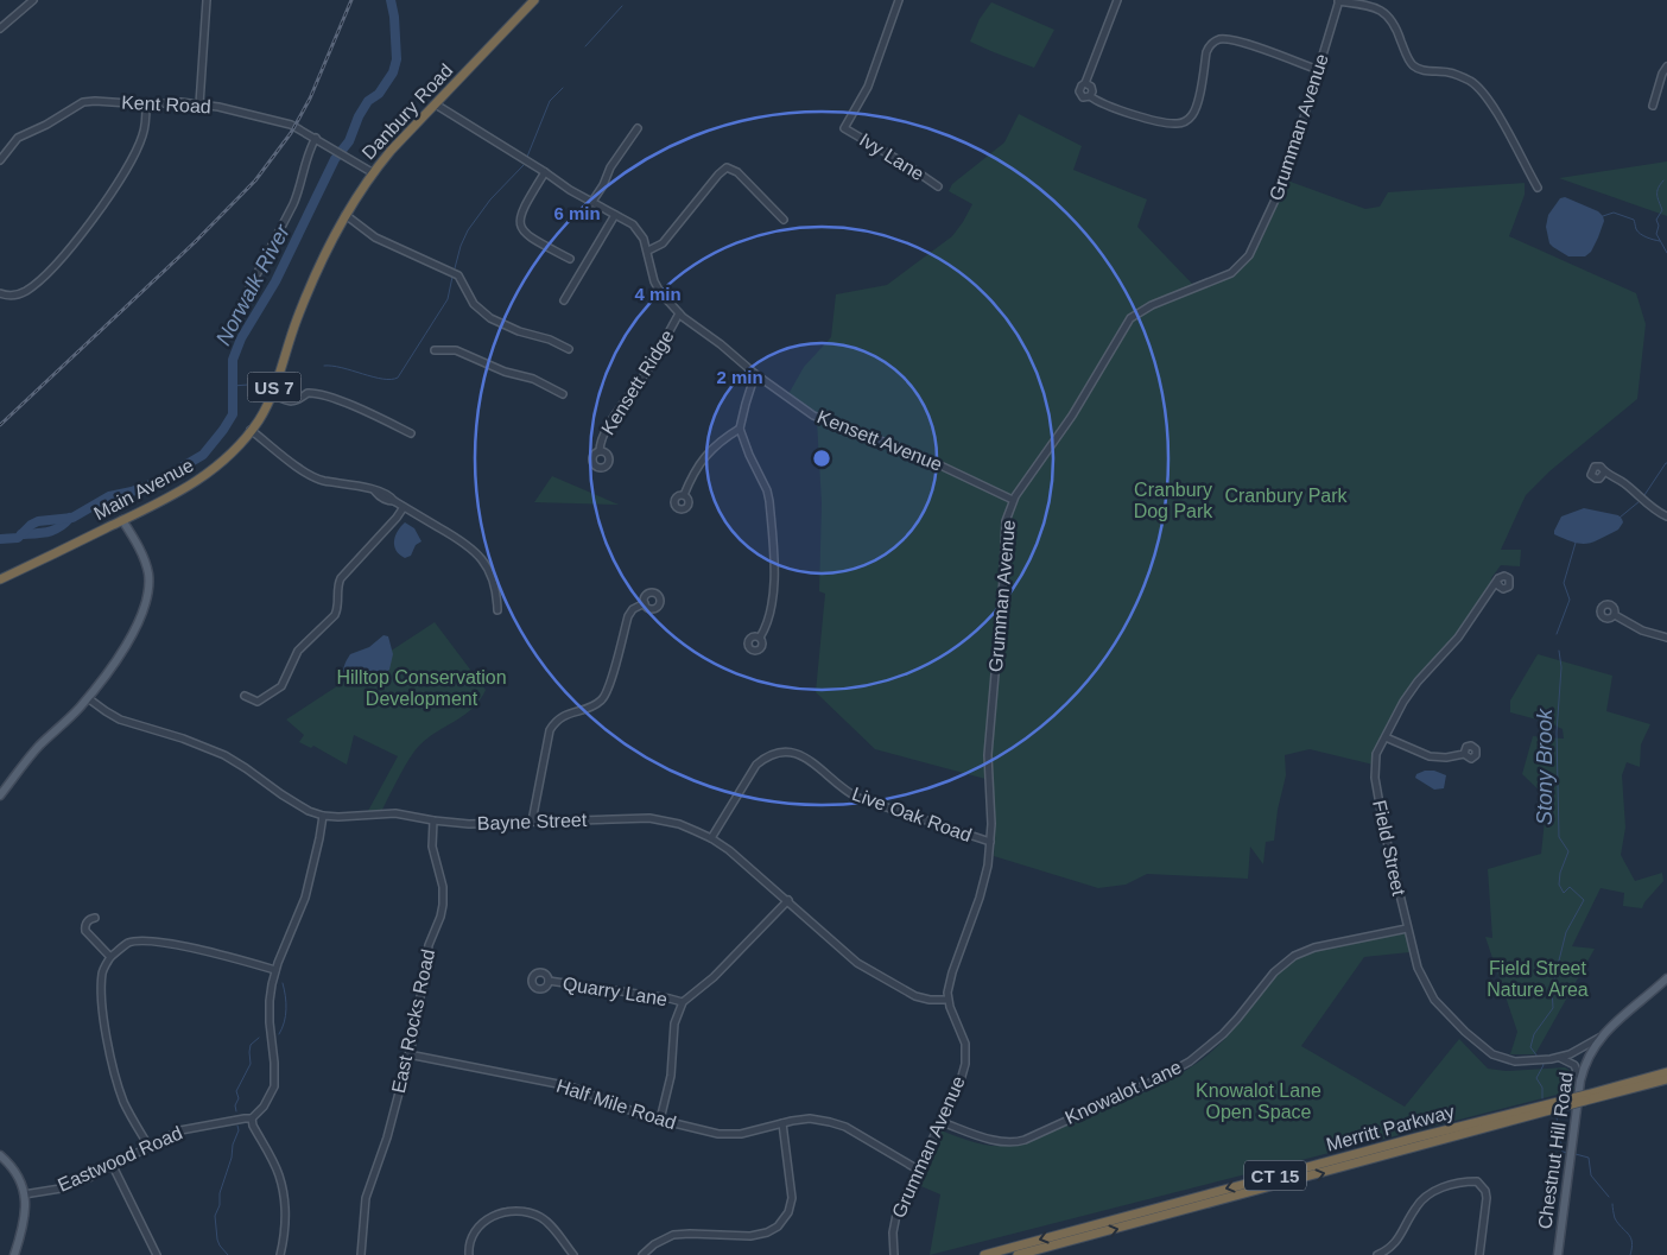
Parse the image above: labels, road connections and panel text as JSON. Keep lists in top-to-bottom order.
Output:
{
  "streets": {
    "highway": [
      "Danbury Road",
      "US 7",
      "Main Avenue",
      "Merritt Parkway",
      "CT 15"
    ],
    "main road": ["Chestnut Hill Road"],
    "street": [
      "Kent Road",
      "Grumman Avenue",
      "Ivy Lane",
      "Kensett Ridge",
      "Kensett Avenue",
      "Live Oak Road",
      "Bayne Street",
      "Field Street",
      "Quarry Lane",
      "East Rocks Road",
      "Knowalot Lane",
      "Half Mile Road",
      "Eastwood Road"
    ]
  },
  "crossings": [
    ["Kent Road", "Danbury Road"],
    ["Danbury Road", "Kensett Avenue"],
    ["Danbury Road", "Main Avenue"],
    ["Grumman Avenue", "Kensett Avenue"],
    ["Grumman Avenue", "Live Oak Road"],
    ["Grumman Avenue", "Bayne Street"],
    ["Grumman Avenue", "Knowalot Lane"],
    ["Grumman Avenue", "Half Mile Road"],
    ["Kensett Ridge", "Kensett Avenue"],
    ["Live Oak Road", "Bayne Street"],
    ["Bayne Street", "East Rocks Road"],
    ["Field Street", "Knowalot Lane"],
    ["Field Street", "Chestnut Hill Road"],
    ["East Rocks Road", "Half Mile Road"]
  ],
  "water": ["Norwalk River", "Stony Brook"],
  "parks": [
    "Cranbury Dog Park",
    "Cranbury Park",
    "Hilltop Conservation Development",
    "Field Street Nature Area",
    "Knowalot Lane Open Space"
  ],
  "rings": ["6 min", "4 min", "2 min"]
}
